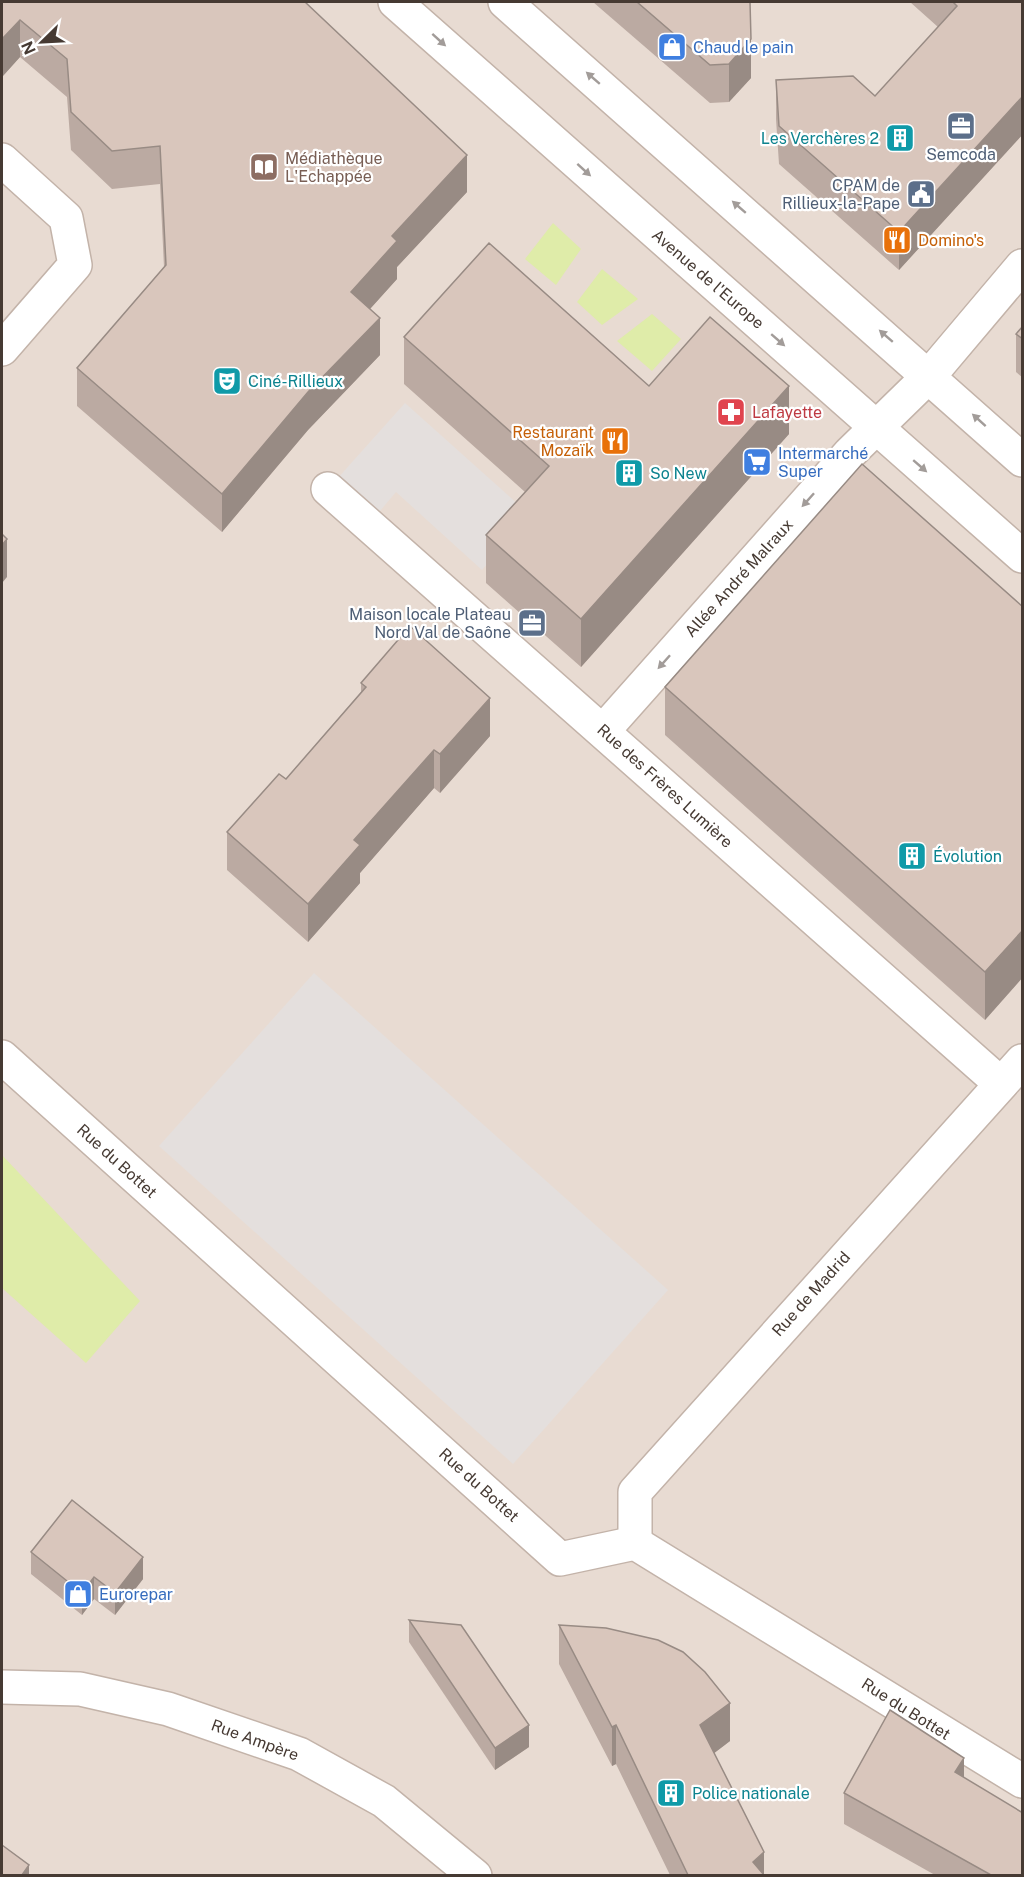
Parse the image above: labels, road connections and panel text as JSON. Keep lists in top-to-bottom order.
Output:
{
  "streets": {
    "street": [
      "Avenue de l'Europe",
      "Allée André Malraux",
      "Rue des Frères Lumière",
      "Rue du Bottet",
      "Rue de Madrid",
      "Rue Ampère"
    ]
  },
  "crossings": [
    ["Avenue de l'Europe", "Allée André Malraux"],
    ["Allée André Malraux", "Rue des Frères Lumière"],
    ["Rue des Frères Lumière", "Rue de Madrid"],
    ["Rue du Bottet", "Rue de Madrid"]
  ],
  "one_way": ["Allée André Malraux"],
  "places": {
    "shop": ["Chaud le pain", "Eurorepar"],
    "office": ["Semcoda", "Maison locale Plateau Nord Val de Saône"],
    "building": [
      "Les Verchères 2",
      "So New",
      "Évolution",
      "Police nationale"
    ],
    "library": ["Médiathèque L'Echappée"],
    "public building": ["CPAM de Rillieux-la-Pape"],
    "restaurant": ["Domino's", "Restaurant Mozaïk"],
    "theatre": ["Ciné-Rillieux"],
    "pharmacy": ["Lafayette"],
    "supermarket": ["Intermarché Super"]
  },
  "north": "bottom left"
}
